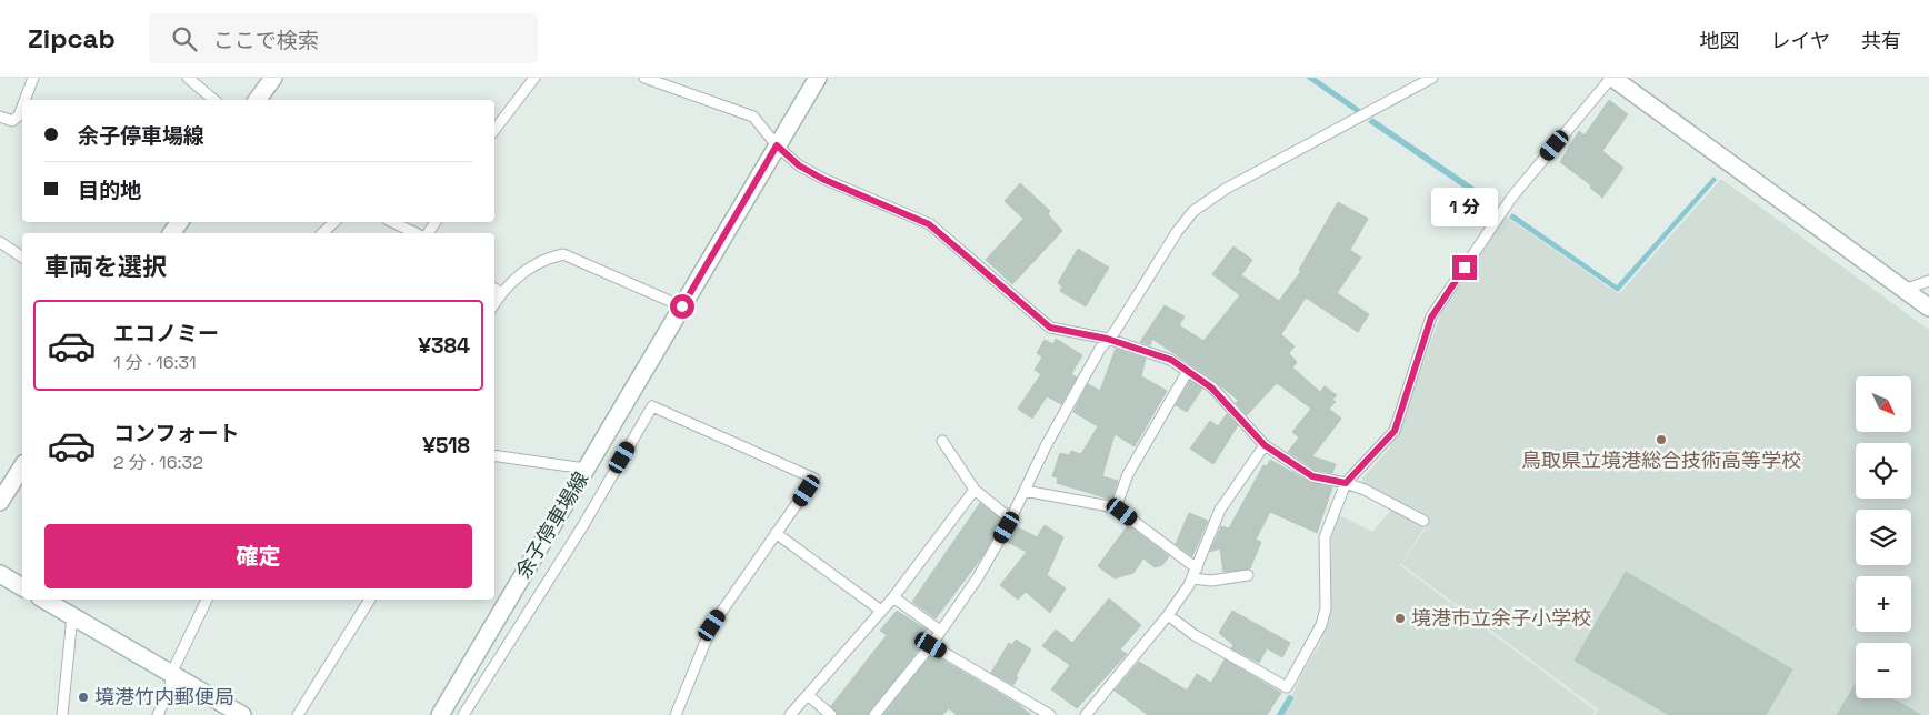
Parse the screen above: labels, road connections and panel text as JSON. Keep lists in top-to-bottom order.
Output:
{
  "streets": {
    "street": ["余子停車場線"]
  },
  "places": ["鳥取県立境港総合技術高等学校", "境港市立余子小学校", "境港竹内郵便局"],
  "north": "bottom right",
  "page": {
    "header": "Zipcab",
    "search": "ここで検索",
    "nav": ["地図", "レイヤ", "共有"],
    "banner": ["余子停車場線", "目的地"],
    "bubble": "1 分",
    "heading": "車両を選択",
    "list": [
      {
        "name": "エコノミー",
        "note": "1 分 · 16:31",
        "value": "¥384"
      },
      {
        "name": "コンフォート",
        "note": "2 分 · 16:32",
        "value": "¥518"
      }
    ],
    "map_buttons": ["+", "−"],
    "buttons": "確定"
  }
}
